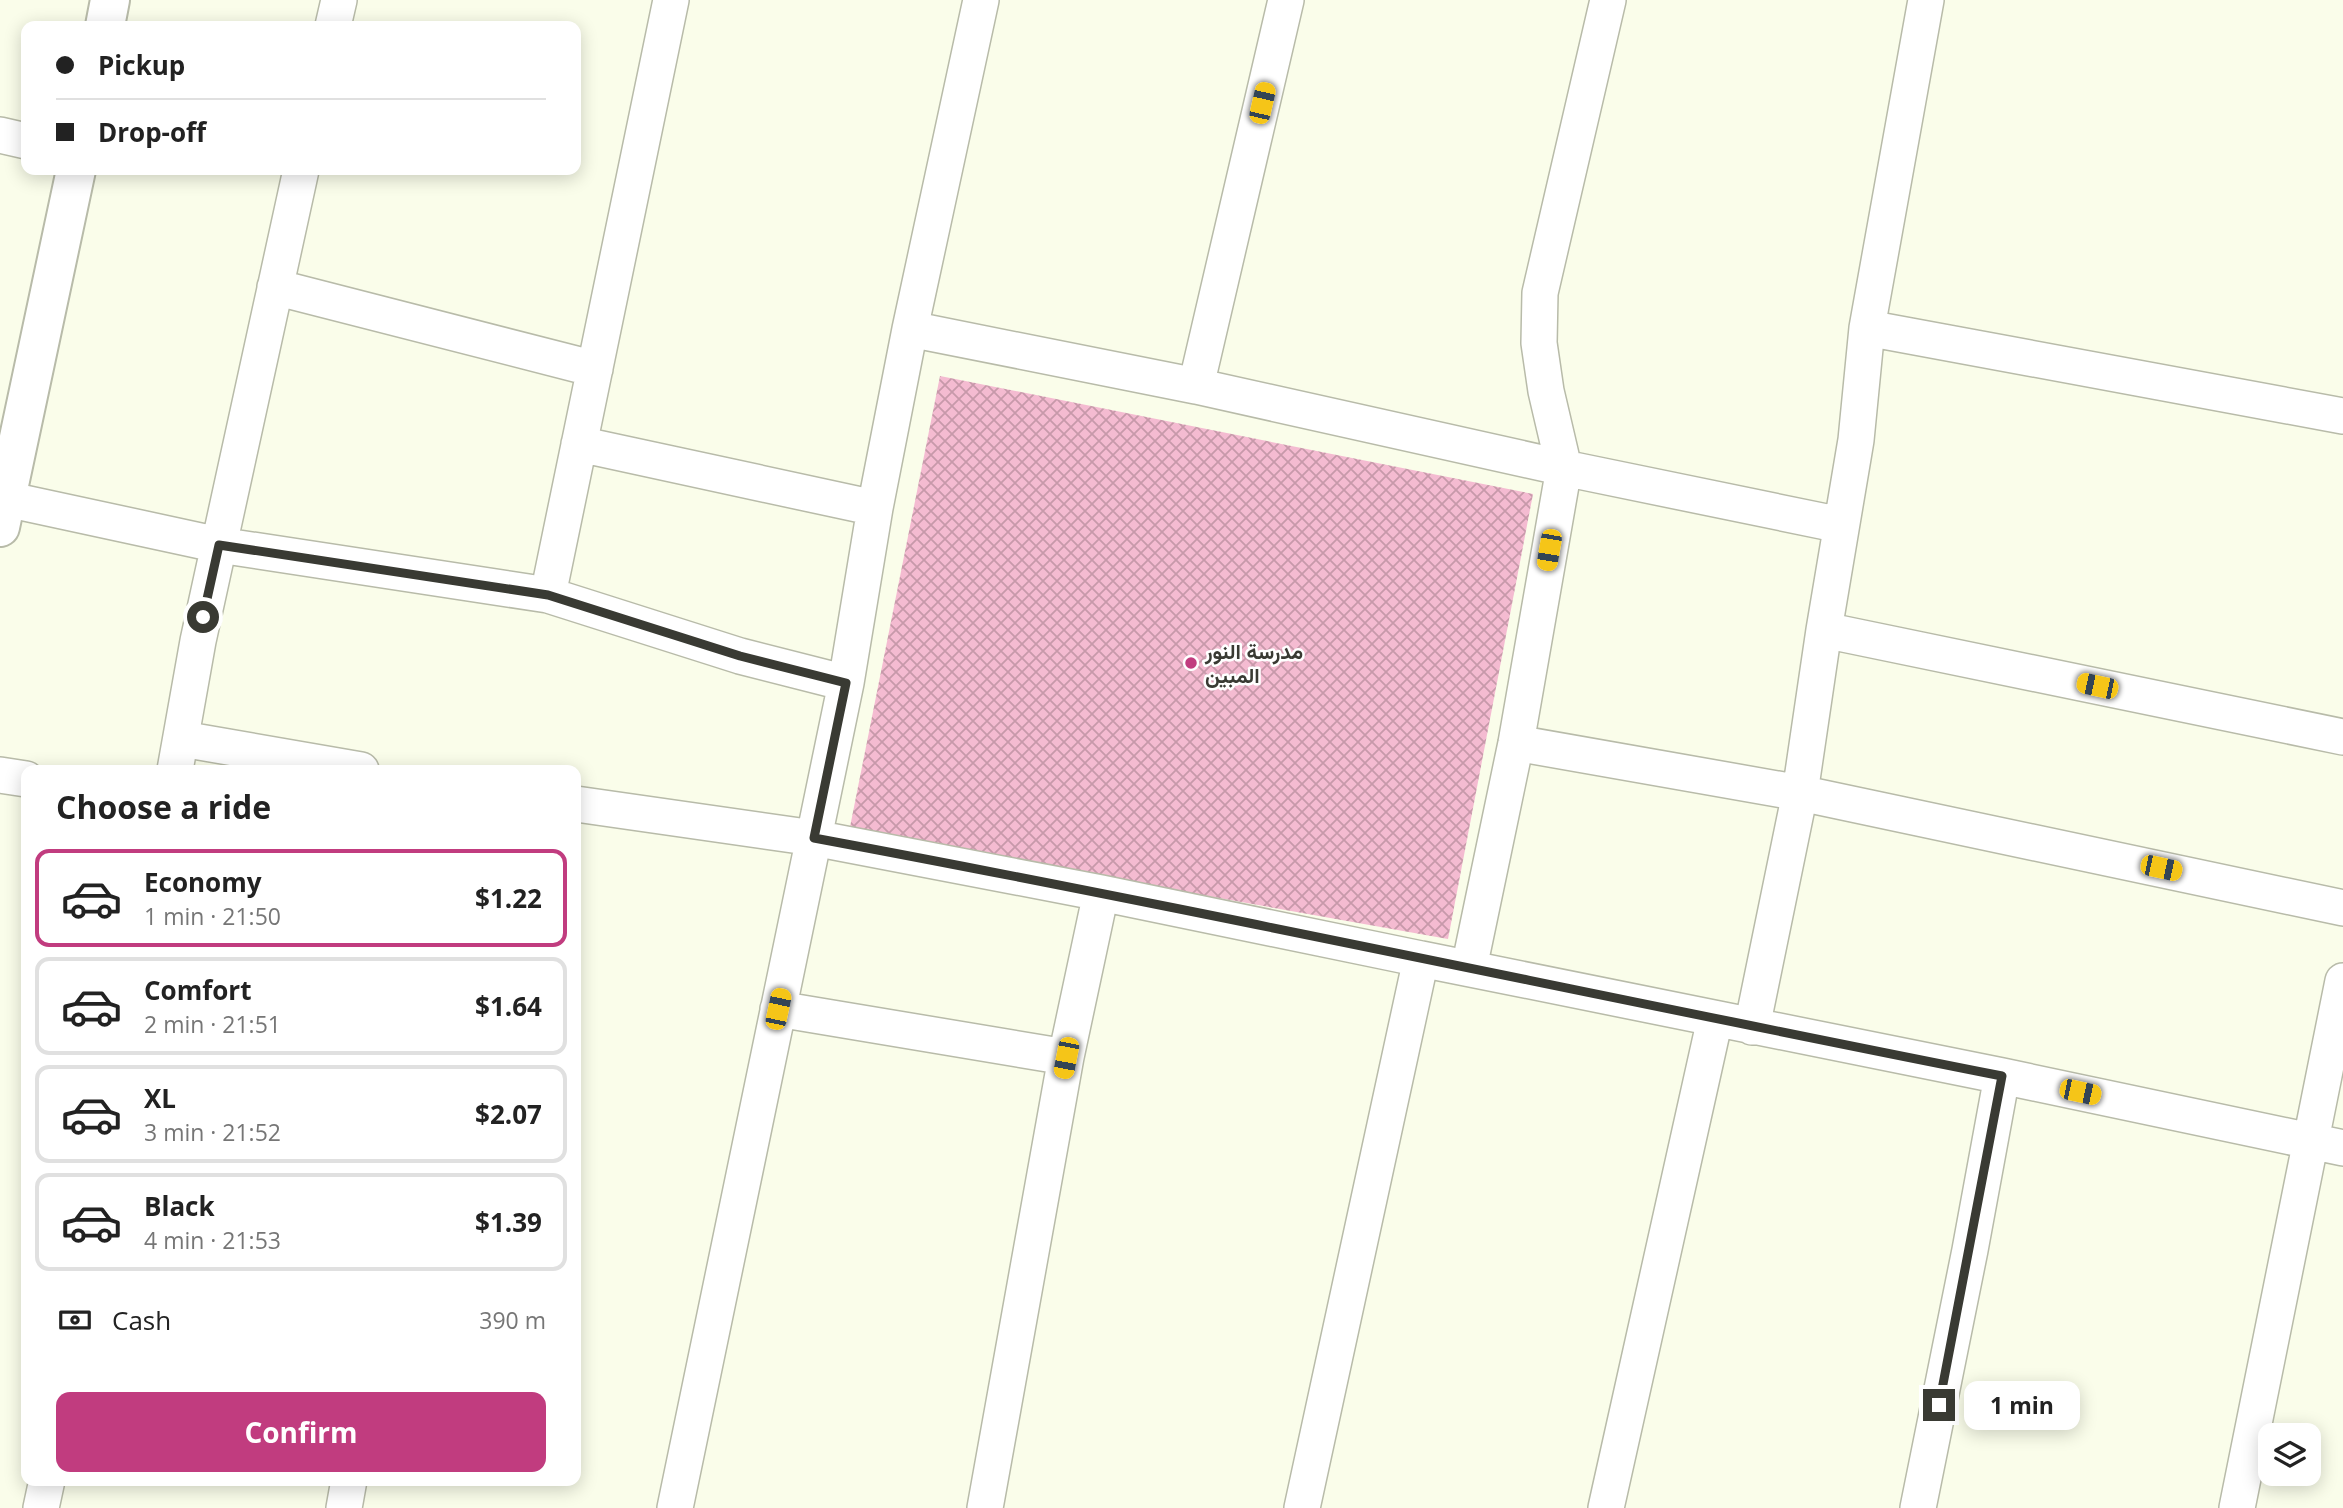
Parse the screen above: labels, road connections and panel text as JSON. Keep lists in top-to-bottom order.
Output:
{
  "places": ["مدرسة النور المبين"],
  "page": {
    "banner": ["Pickup", "Drop-off"],
    "heading": "Choose a ride",
    "list": [
      {
        "name": "Economy",
        "note": "1 min · 21:50",
        "value": "$1.22"
      },
      {
        "name": "Comfort",
        "note": "2 min · 21:51",
        "value": "$1.64"
      },
      {
        "name": "XL",
        "note": "3 min · 21:52",
        "value": "$2.07"
      },
      {
        "name": "Black",
        "note": "4 min · 21:53",
        "value": "$1.39"
      }
    ],
    "pay": ["Cash", "390 m"],
    "buttons": "Confirm",
    "bubble": "1 min"
  }
}
